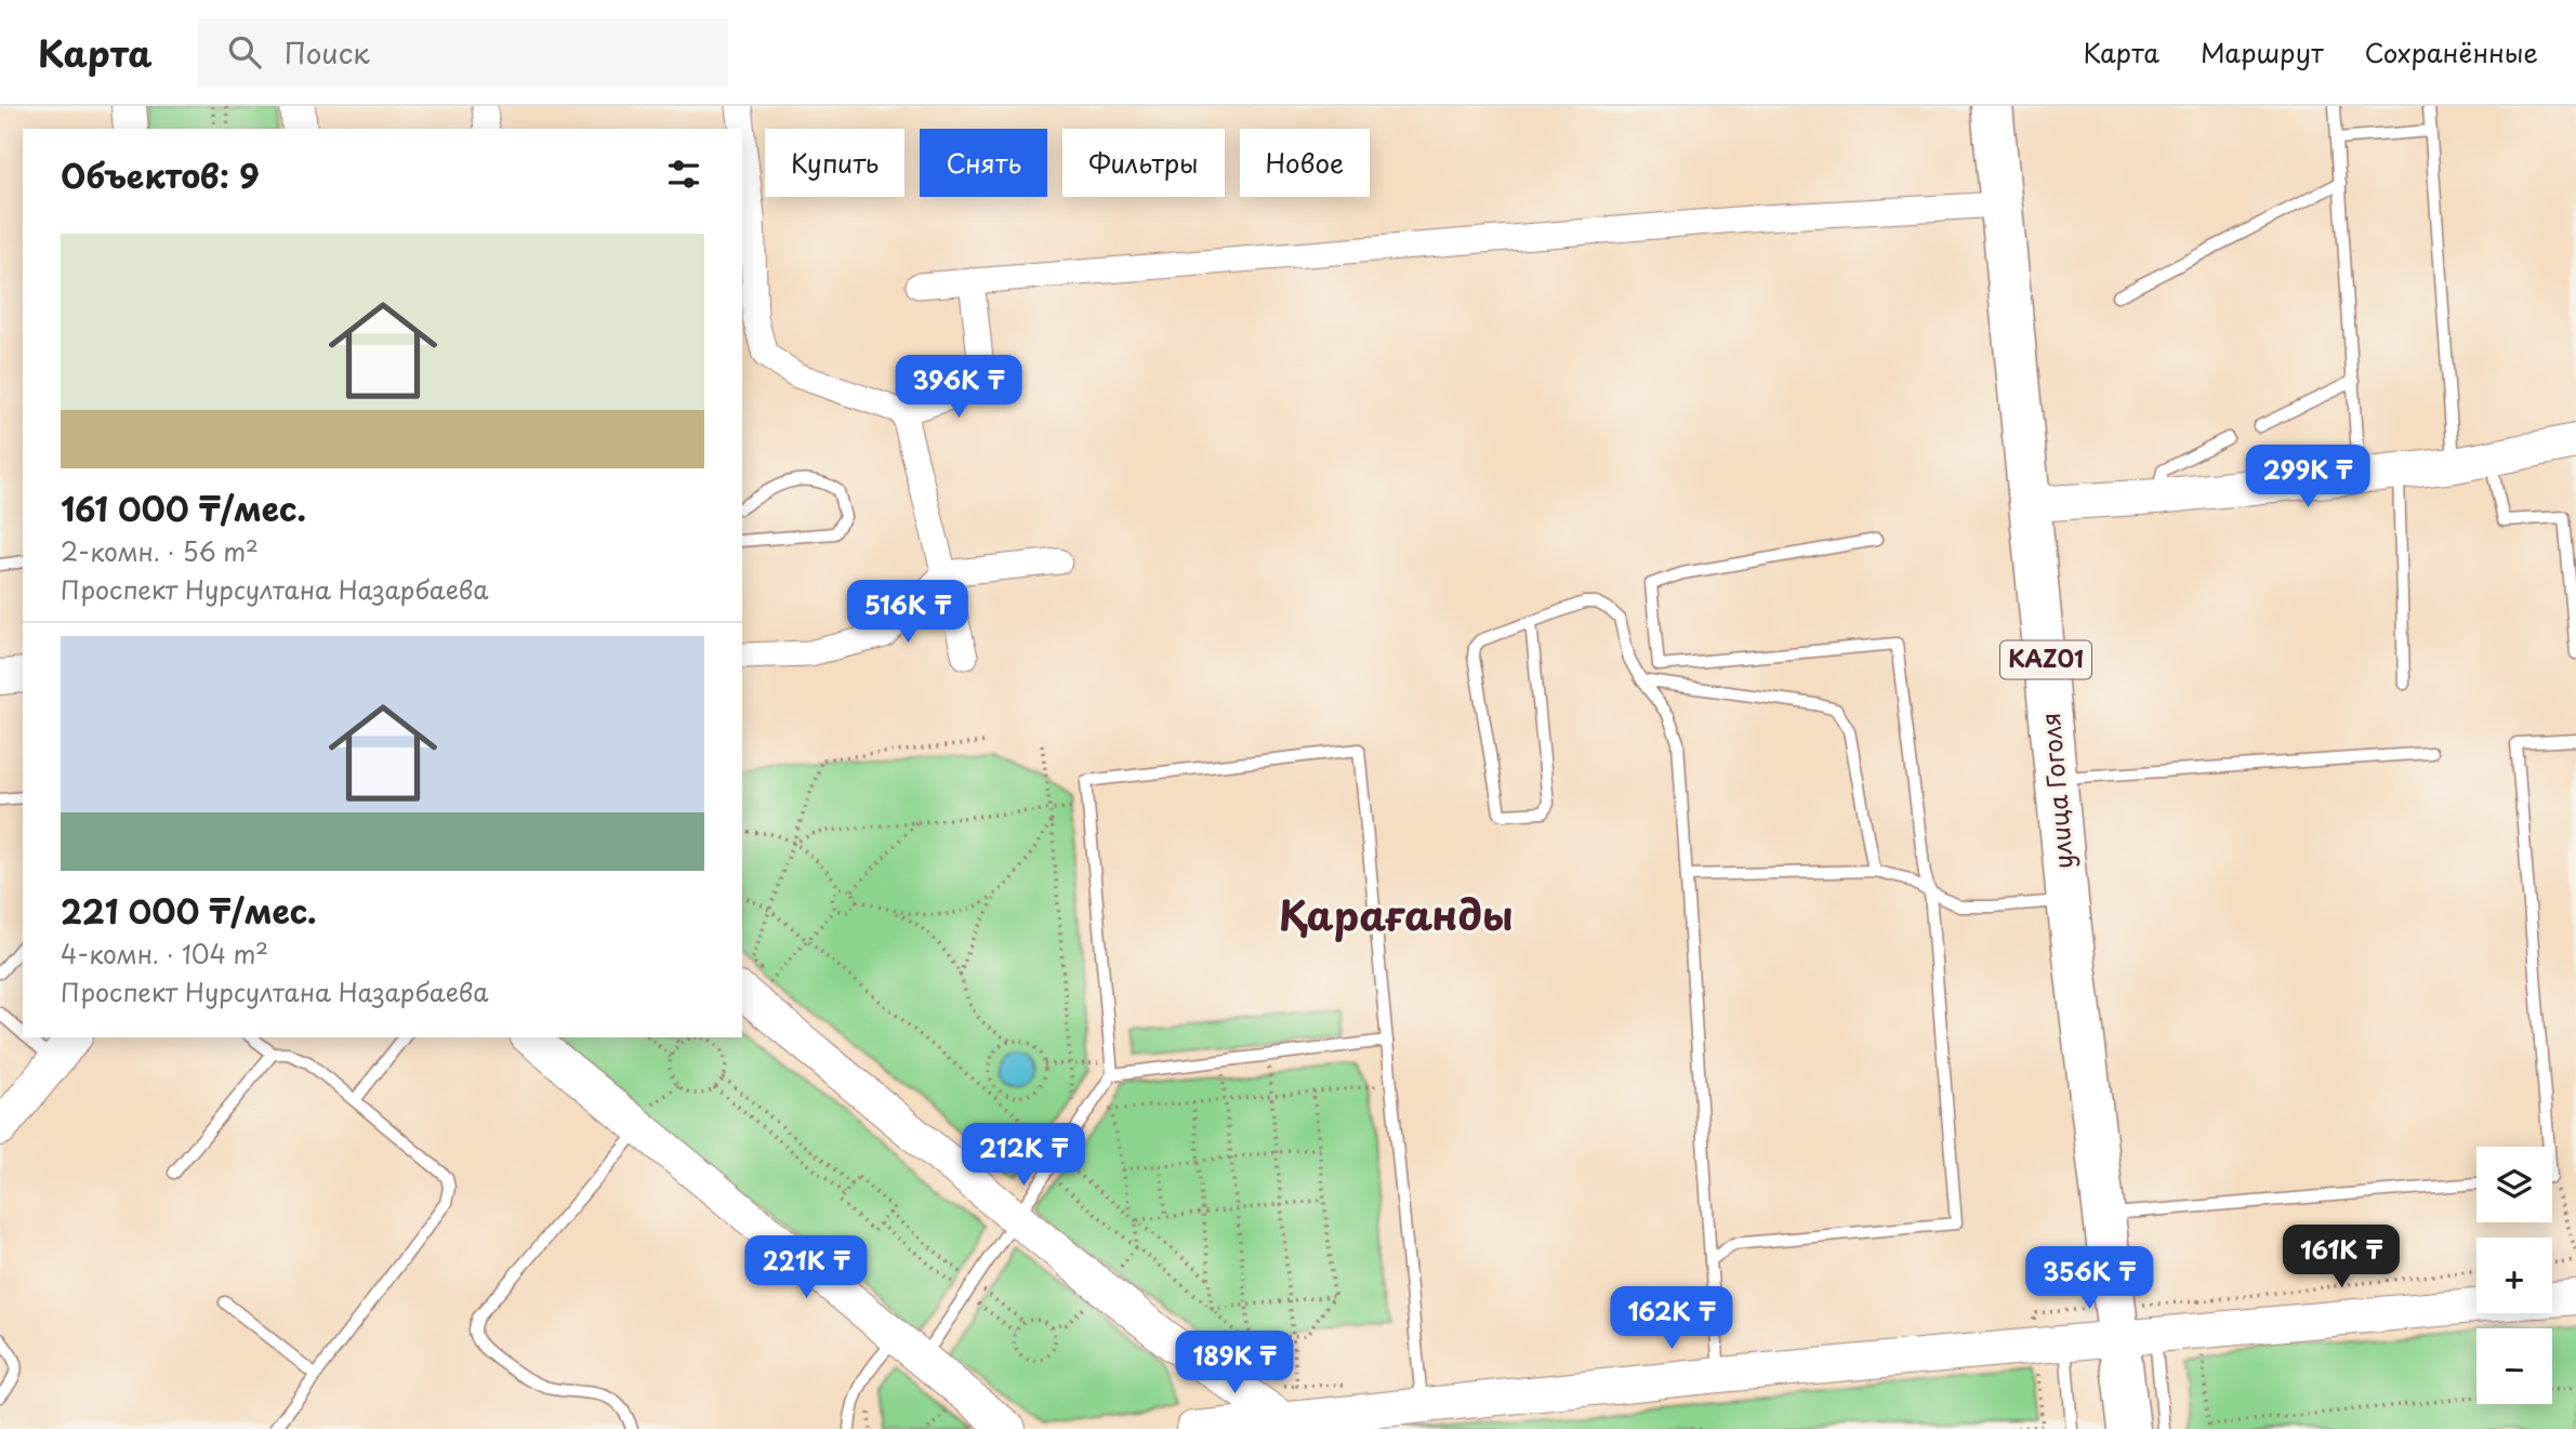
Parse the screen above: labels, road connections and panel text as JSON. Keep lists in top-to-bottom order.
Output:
{
  "streets": {
    "highway": ["KАZ01", "улица Гоголя"]
  },
  "districts": ["Қарағанды"],
  "page": {
    "header": "Карта",
    "search": "Поиск",
    "nav": ["Карта", "Маршрут", "Сохранённые"],
    "chip": [
      "Купить",
      "Снять",
      "Фильтры",
      "Новое"
    ],
    "heading": "Объектов: 9",
    "list": [
      {
        "name": "161 000 ₸/мес.",
        "note": "2-комн. · 56 m² · Проспект Нурсултана Назарбаева"
      },
      {
        "name": "221 000 ₸/мес.",
        "note": "4-комн. · 104 m² · Проспект Нурсултана Назарбаева"
      }
    ],
    "price": [
      "396K ₸",
      "299K ₸",
      "516K ₸",
      "212K ₸",
      "161K ₸",
      "221K ₸",
      "356K ₸",
      "162K ₸",
      "189K ₸"
    ],
    "map_buttons": ["+", "−"]
  }
}
